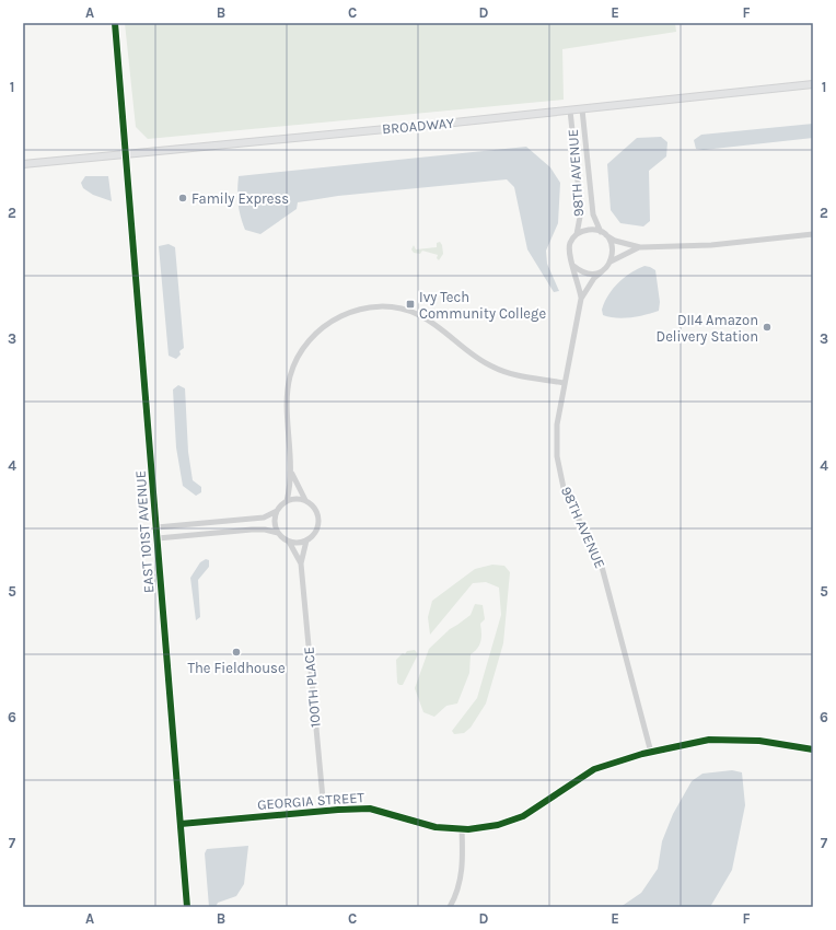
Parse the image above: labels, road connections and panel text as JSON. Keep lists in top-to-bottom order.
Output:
{
  "streets": {
    "main road": ["BROADWAY"],
    "street": [
      "98TH AVENUE",
      "EAST 101ST AVENUE",
      "100TH PLACE",
      "GEORGIA STREET"
    ]
  },
  "crossings": [
    ["BROADWAY", "98TH AVENUE"],
    ["BROADWAY", "EAST 101ST AVENUE"],
    ["98TH AVENUE", "GEORGIA STREET"],
    ["EAST 101ST AVENUE", "GEORGIA STREET"],
    ["100TH PLACE", "GEORGIA STREET"]
  ],
  "places": {
    "other": ["Family Express", "DII4 Amazon Delivery Station", "The Fieldhouse"],
    "transit": ["Ivy Tech Community College"]
  },
  "grid": {
    "columns": [
      "A",
      "B",
      "C",
      "D",
      "E",
      "F"
    ],
    "rows": [
      "1",
      "2",
      "3",
      "4",
      "5",
      "6",
      "7"
    ]
  }
}
